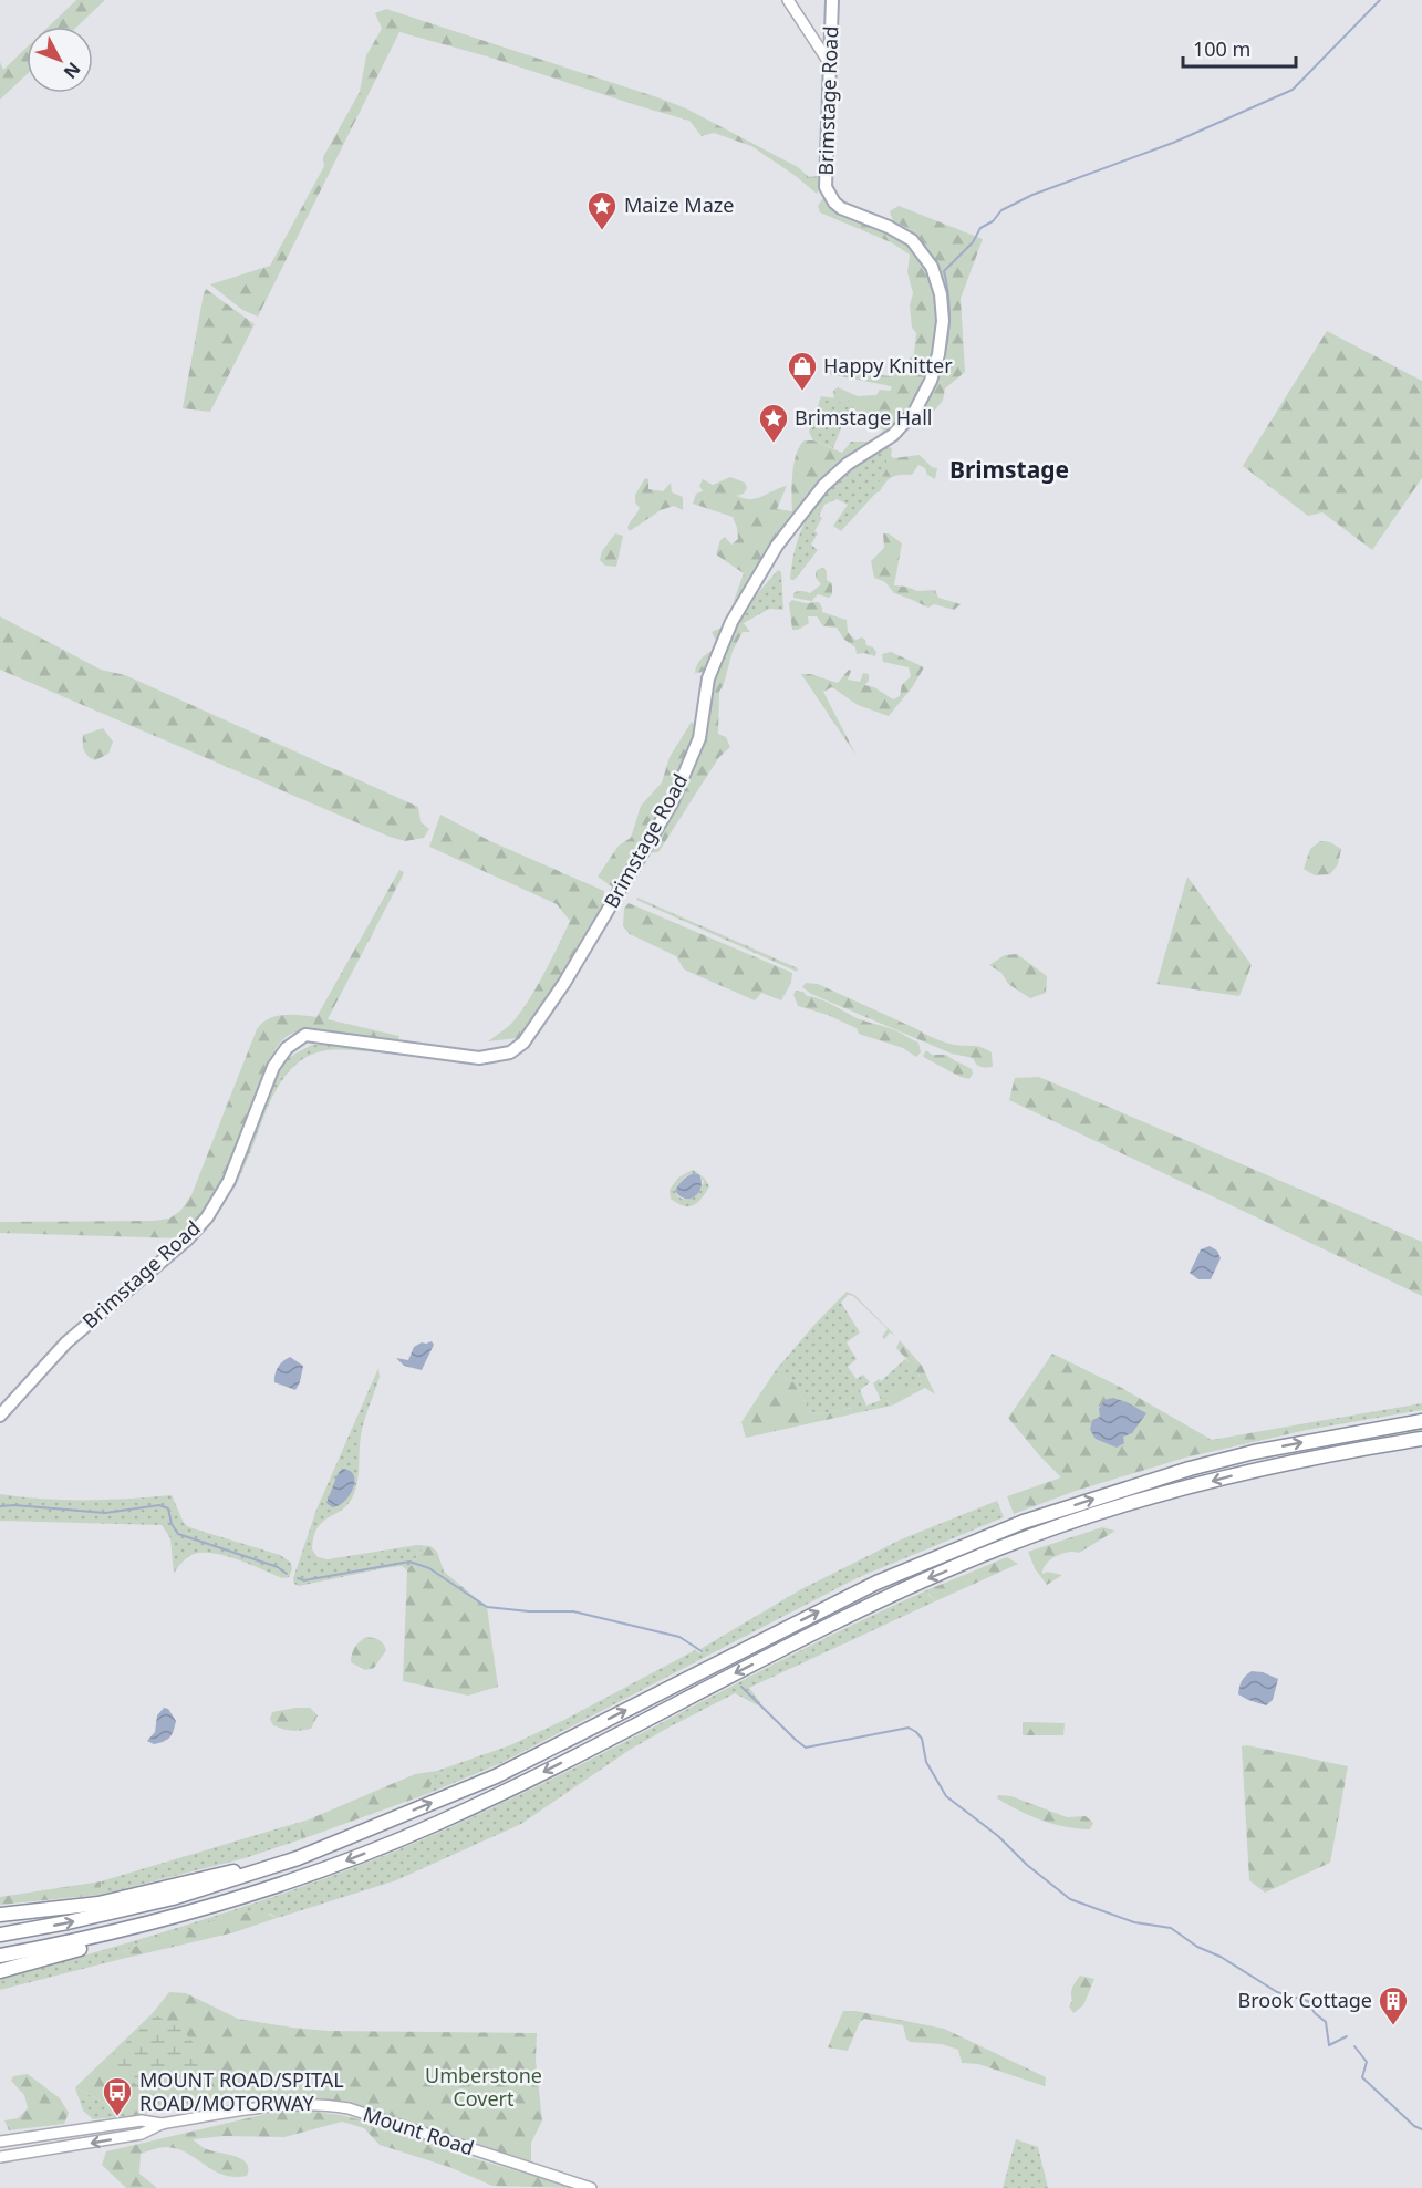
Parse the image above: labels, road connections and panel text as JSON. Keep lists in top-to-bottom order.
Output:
{
  "streets": {
    "main road": ["Brimstage Road", "Mount Road"]
  },
  "districts": ["Brimstage"],
  "parks": ["Umberstone Covert"],
  "places": {
    "place": ["Maize Maze", "Brimstage Hall"],
    "shop": ["Happy Knitter"],
    "building": ["Brook Cottage"],
    "bus stop": ["MOUNT ROAD/SPITAL ROAD/MOTORWAY"]
  },
  "scale_bar": "100 m",
  "north": "bottom right"
}
